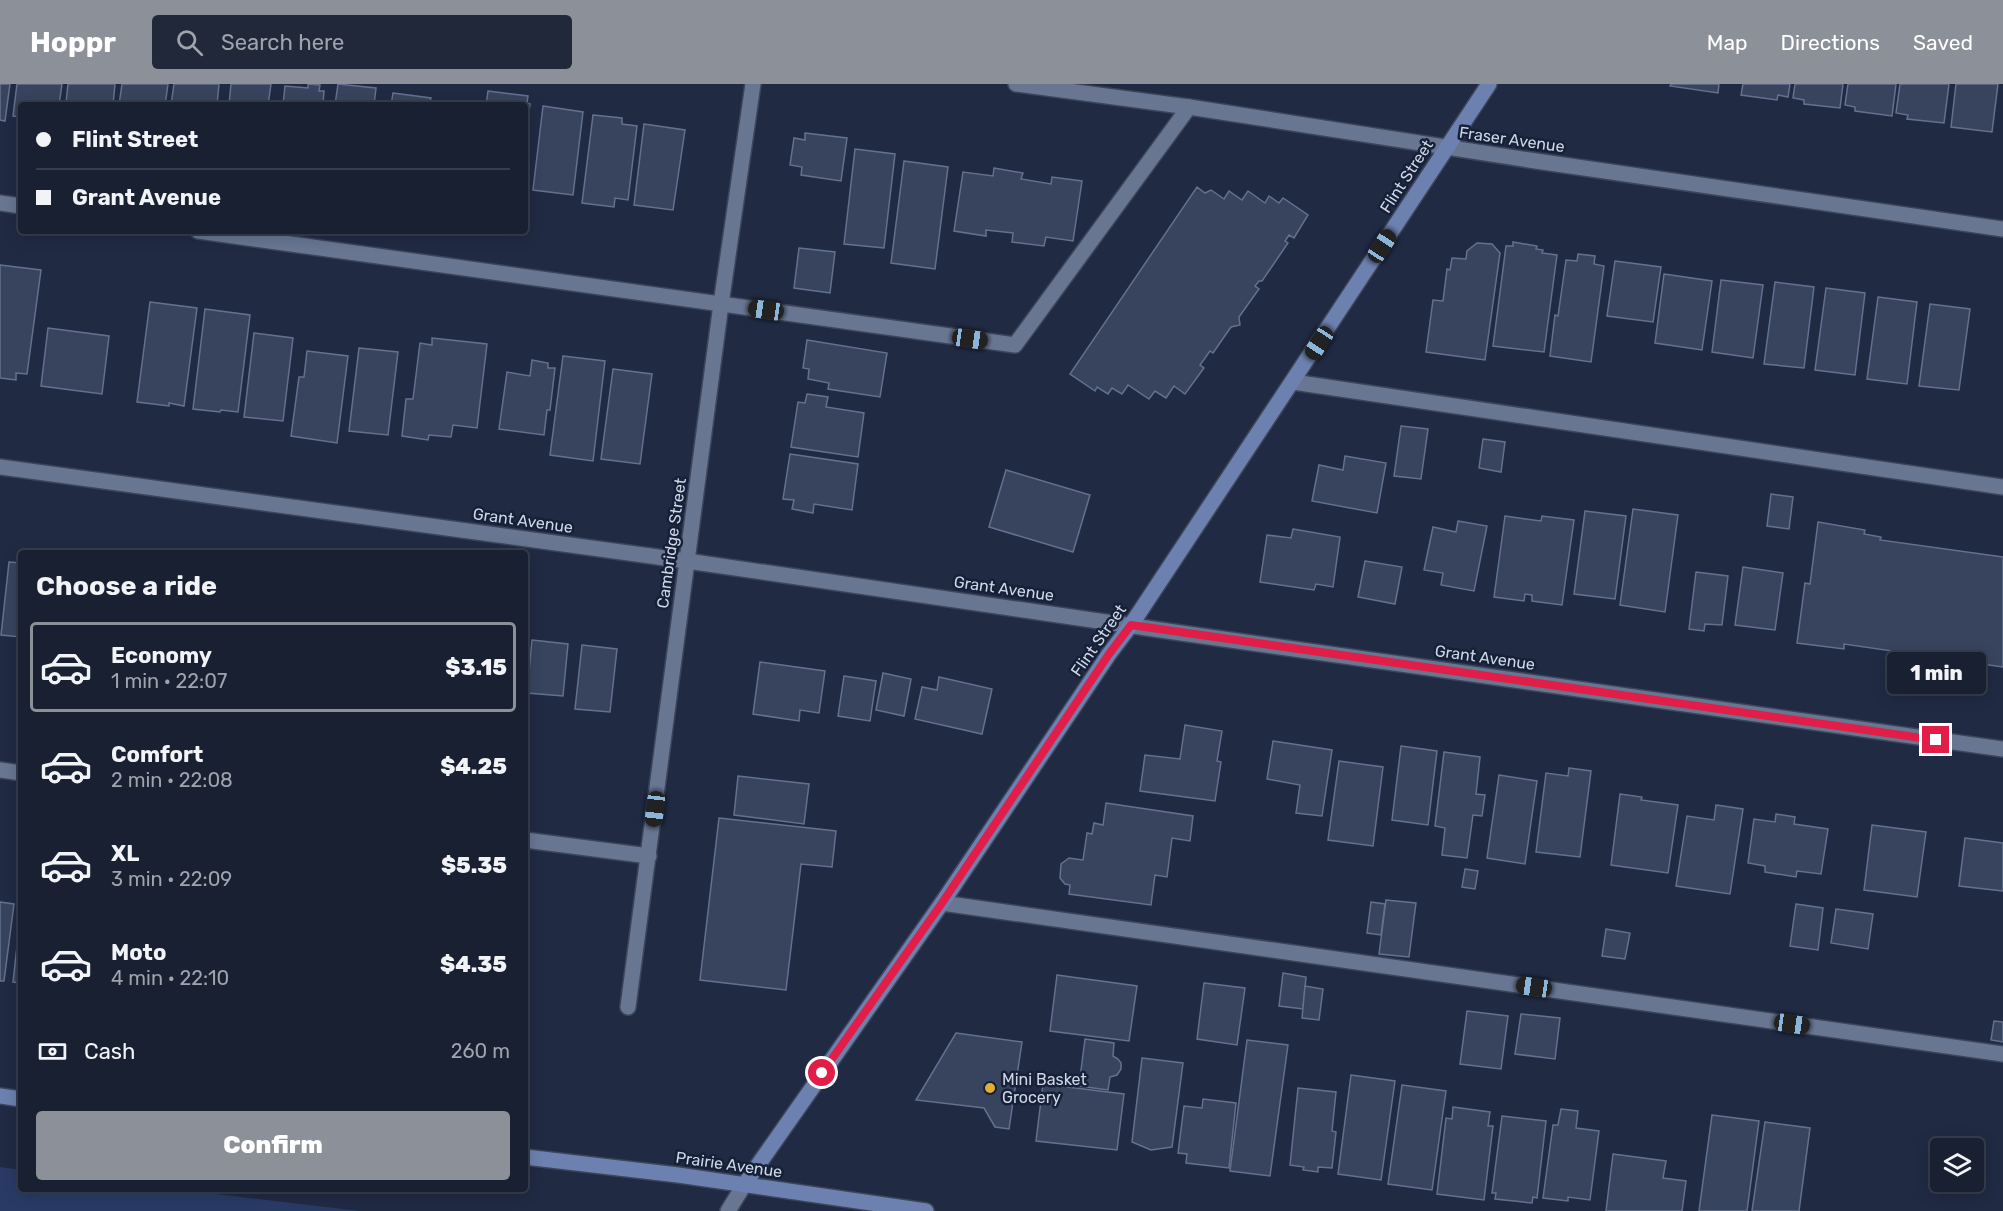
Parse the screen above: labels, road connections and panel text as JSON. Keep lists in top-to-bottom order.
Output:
{
  "streets": {
    "street": [
      "Fraser Avenue",
      "Flint Street",
      "Grant Avenue",
      "Cambridge Street",
      "Prairie Avenue"
    ]
  },
  "crossings": [
    ["Fraser Avenue", "Flint Street"],
    ["Flint Street", "Grant Avenue"],
    ["Flint Street", "Prairie Avenue"],
    ["Grant Avenue", "Cambridge Street"]
  ],
  "places": ["Mini Basket Grocery"],
  "page": {
    "header": "Hoppr",
    "search": "Search here",
    "nav": ["Map", "Directions", "Saved"],
    "banner": ["Flint Street", "Grant Avenue"],
    "heading": "Choose a ride",
    "list": [
      {
        "name": "Economy",
        "note": "1 min · 22:07",
        "value": "$3.15"
      },
      {
        "name": "Comfort",
        "note": "2 min · 22:08",
        "value": "$4.25"
      },
      {
        "name": "XL",
        "note": "3 min · 22:09",
        "value": "$5.35"
      },
      {
        "name": "Moto",
        "note": "4 min · 22:10",
        "value": "$4.35"
      }
    ],
    "bubble": "1 min",
    "pay": ["Cash", "260 m"],
    "buttons": "Confirm"
  }
}
